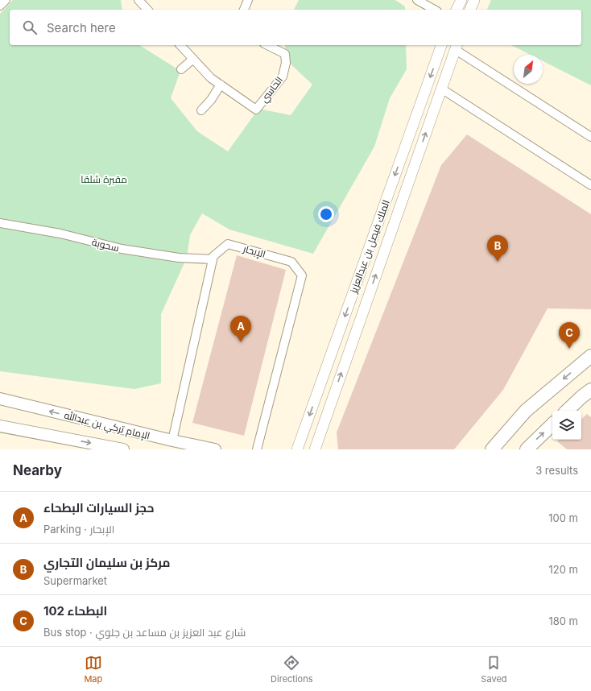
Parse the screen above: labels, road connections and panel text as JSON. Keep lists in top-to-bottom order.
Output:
{
  "streets": {
    "main road": ["الإمام تركي بن عبدالله"],
    "street": [
      "الحاسي",
      "سحوبة",
      "الملك فيصل بن عبدالعزيز",
      "الإبحار"
    ]
  },
  "crossings": [
    ["سحوبة", "الإبحار"]
  ],
  "parks": ["مقبرة شلقا"],
  "north": "top right",
  "page": {
    "search": "Search here",
    "pins": ["B", "A", "C"],
    "heading": ["Nearby", "3 results"],
    "list": [
      {
        "mark": "A",
        "name": "حجز السيارات البطحاء",
        "note": "Parking · الإبحار",
        "value": "100 m"
      },
      {
        "mark": "B",
        "name": "مركز بن سليمان التجاري",
        "note": "Supermarket",
        "value": "120 m"
      },
      {
        "mark": "C",
        "name": "البطحاء 102",
        "note": "Bus stop · شارع عبد العزيز بن مساعد بن جلوي",
        "value": "180 m"
      }
    ],
    "nav": ["Map", "Directions", "Saved"]
  }
}
